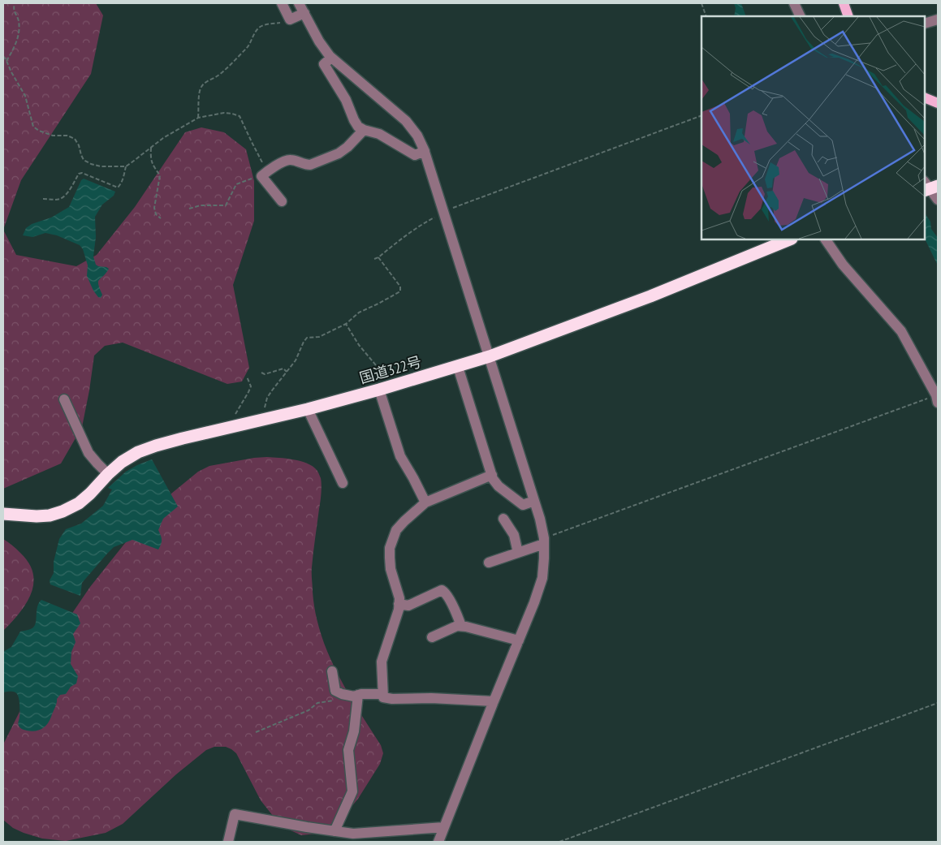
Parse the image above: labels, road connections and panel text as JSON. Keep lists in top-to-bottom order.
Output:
{
  "streets": {
    "highway": ["国道322号"]
  }
}
